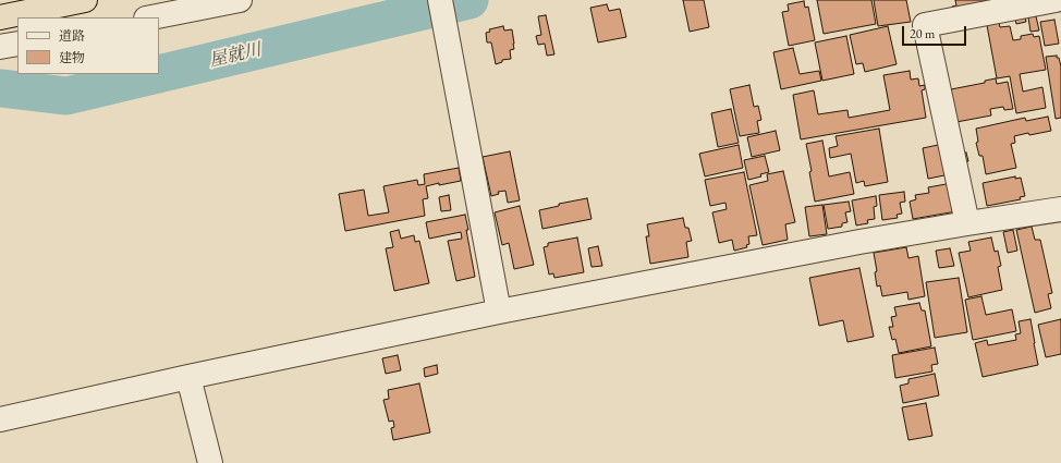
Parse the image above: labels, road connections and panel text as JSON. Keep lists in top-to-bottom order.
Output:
{
  "water": ["屋就川"],
  "legend": ["道路", "建物"],
  "scale_bar": "20 m"
}
